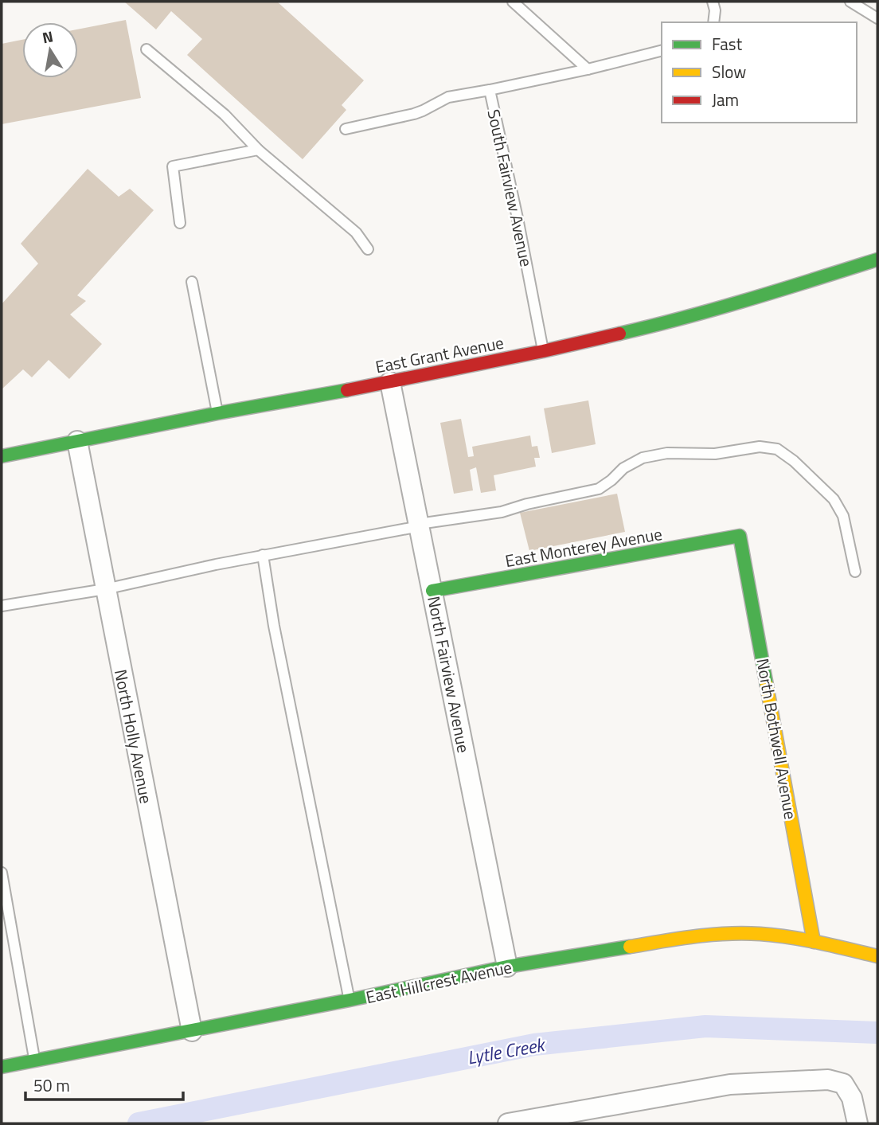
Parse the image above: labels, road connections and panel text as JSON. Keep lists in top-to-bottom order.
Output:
{
  "streets": {
    "street": [
      "East Grant Avenue",
      "East Monterey Avenue",
      "North Fairview Avenue",
      "North Holly Avenue",
      "North Bothwell Avenue",
      "East Hillcrest Avenue"
    ],
    "lane": ["South Fairview Avenue"]
  },
  "crossings": [
    ["South Fairview Avenue", "East Grant Avenue"],
    ["East Grant Avenue", "North Fairview Avenue"],
    ["East Grant Avenue", "North Holly Avenue"],
    ["East Monterey Avenue", "North Fairview Avenue"],
    ["East Monterey Avenue", "North Bothwell Avenue"],
    ["North Fairview Avenue", "East Hillcrest Avenue"],
    ["North Holly Avenue", "East Hillcrest Avenue"],
    ["North Bothwell Avenue", "East Hillcrest Avenue"]
  ],
  "water": ["Lytle Creek"],
  "legend": ["Fast", "Slow", "Jam"],
  "scale_bar": "50 m",
  "north": "top"
}
